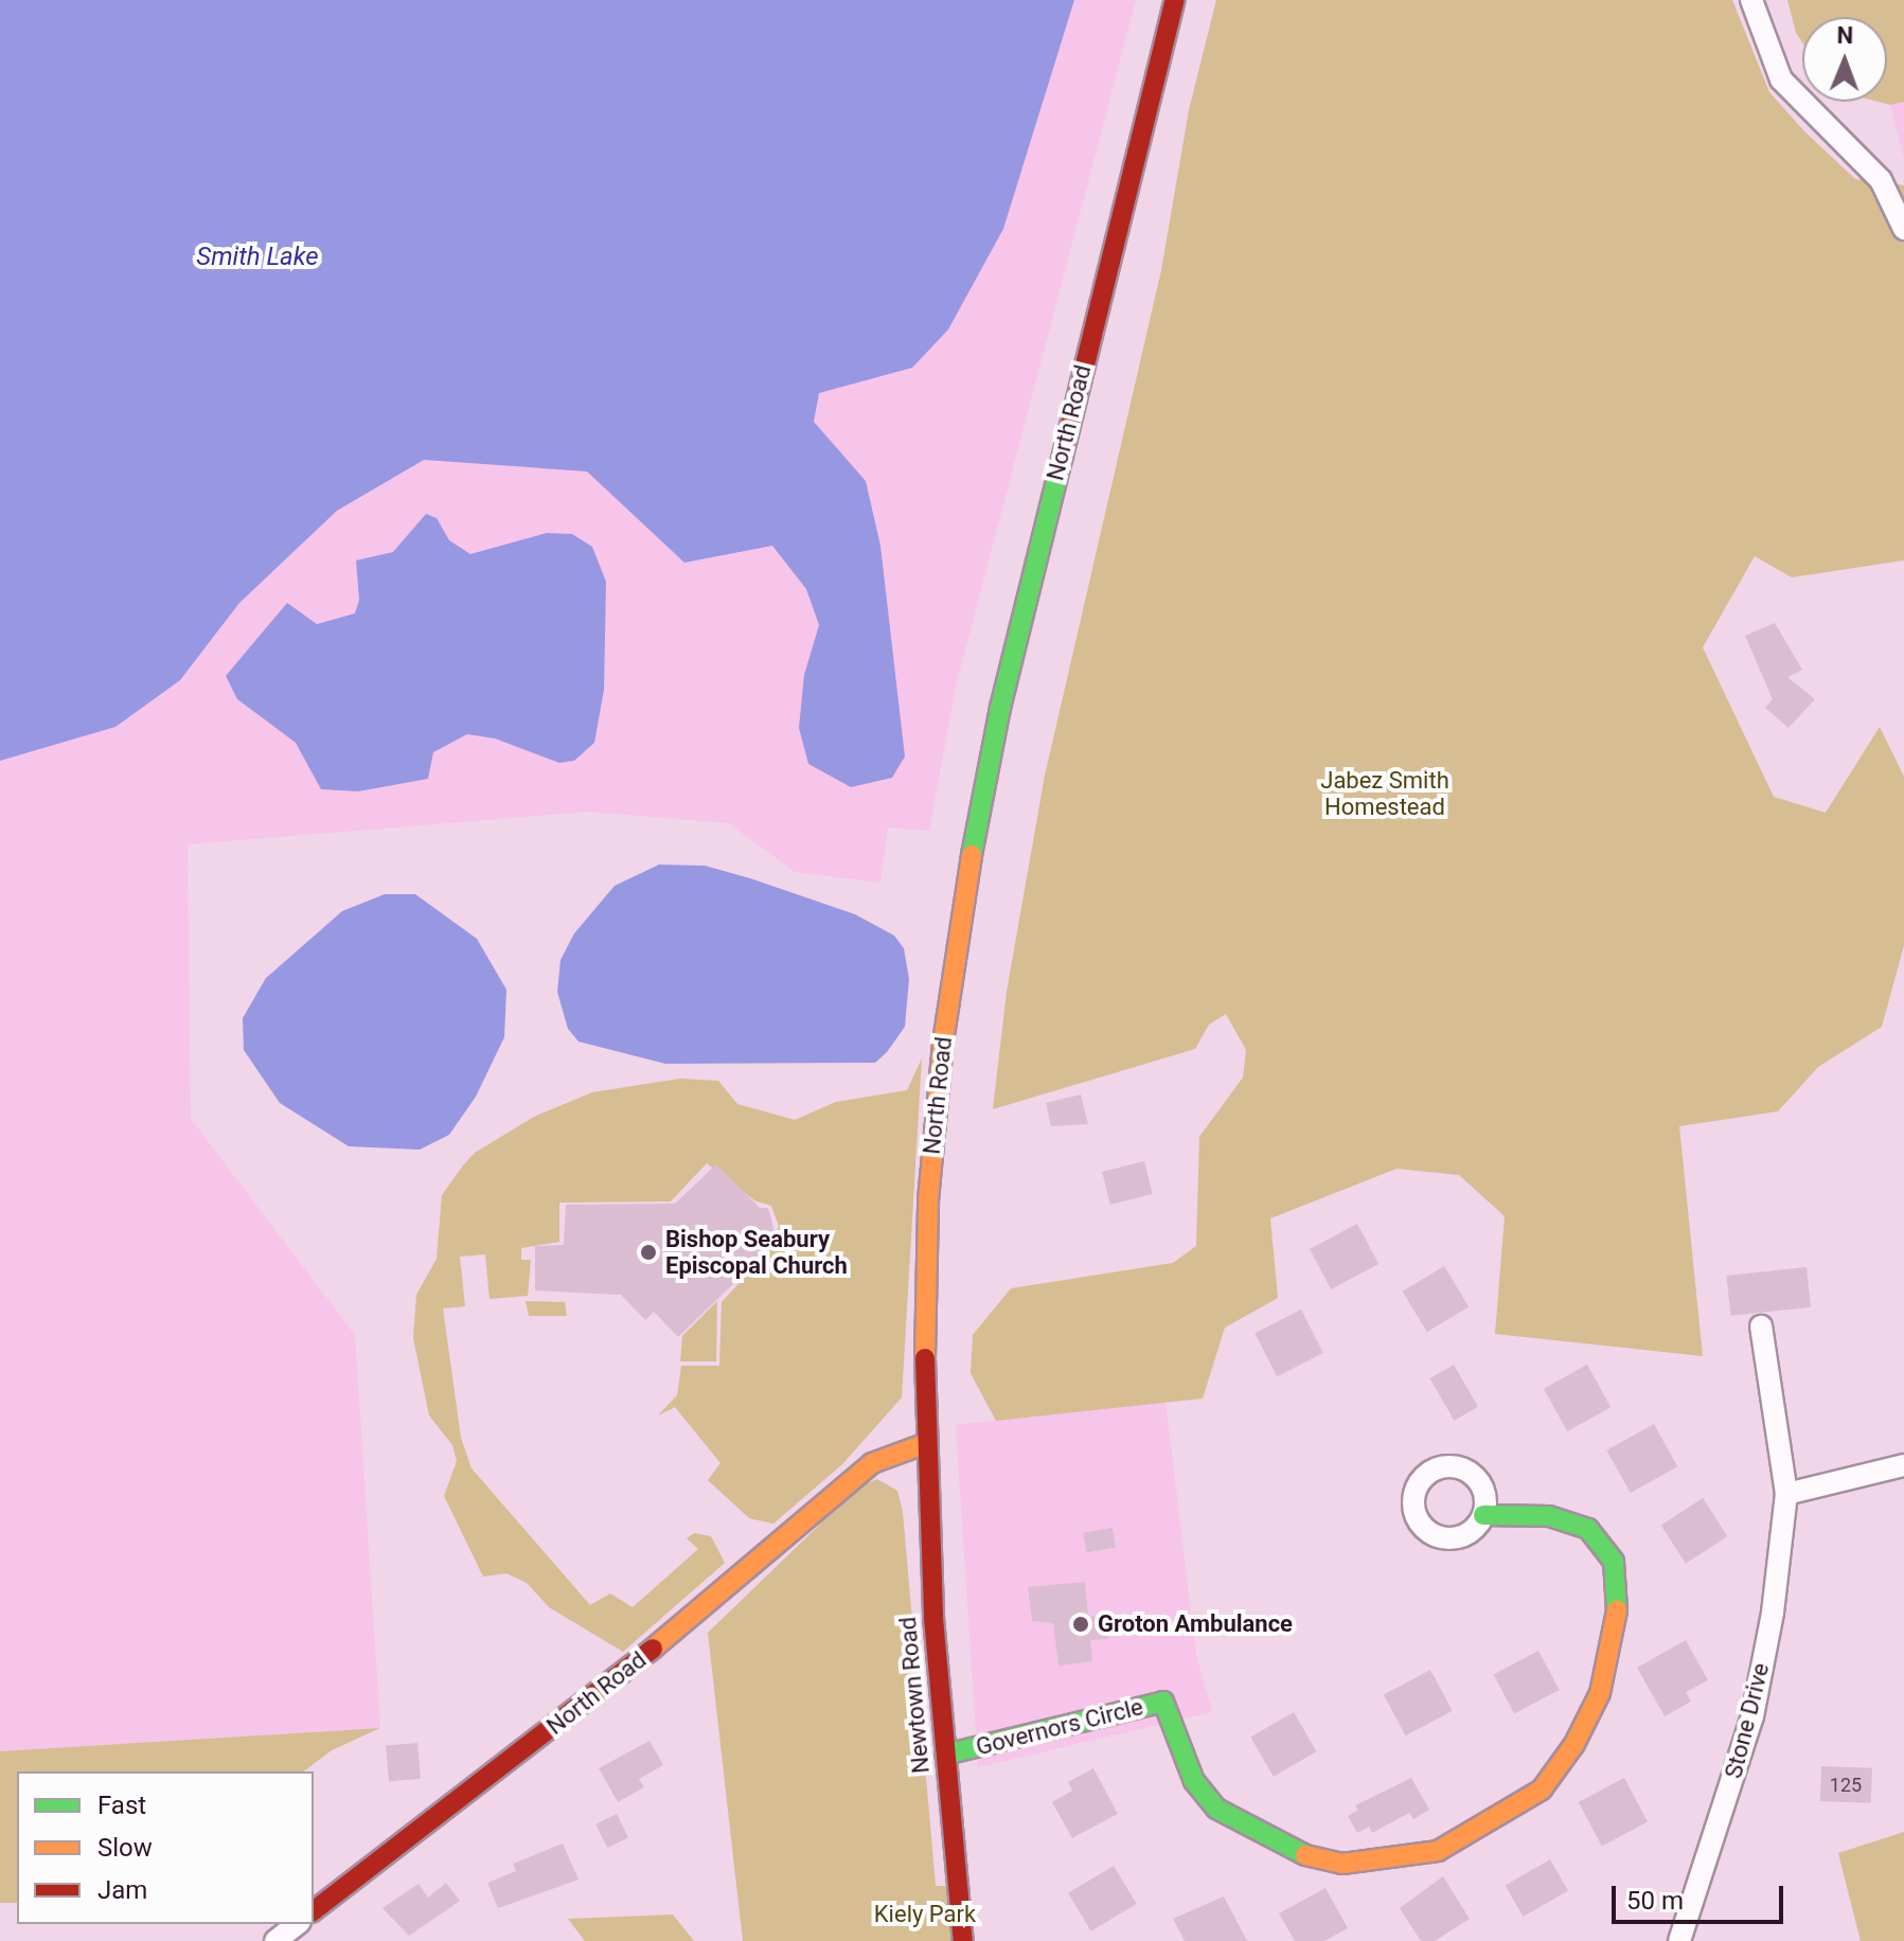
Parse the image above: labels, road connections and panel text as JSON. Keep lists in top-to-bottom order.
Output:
{
  "streets": {
    "main road": ["North Road", "Newtown Road", "Governors Circle"],
    "street": ["Stone Drive"]
  },
  "crossings": [
    ["North Road", "Newtown Road"],
    ["Newtown Road", "Governors Circle"]
  ],
  "water": ["Smith Lake"],
  "parks": ["Jabez Smith Homestead", "Kiely Park"],
  "places": ["Bishop Seabury Episcopal Church", "Groton Ambulance"],
  "house_numbers": ["125"],
  "legend": ["Fast", "Slow", "Jam"],
  "scale_bar": "50 m",
  "north": "top"
}
